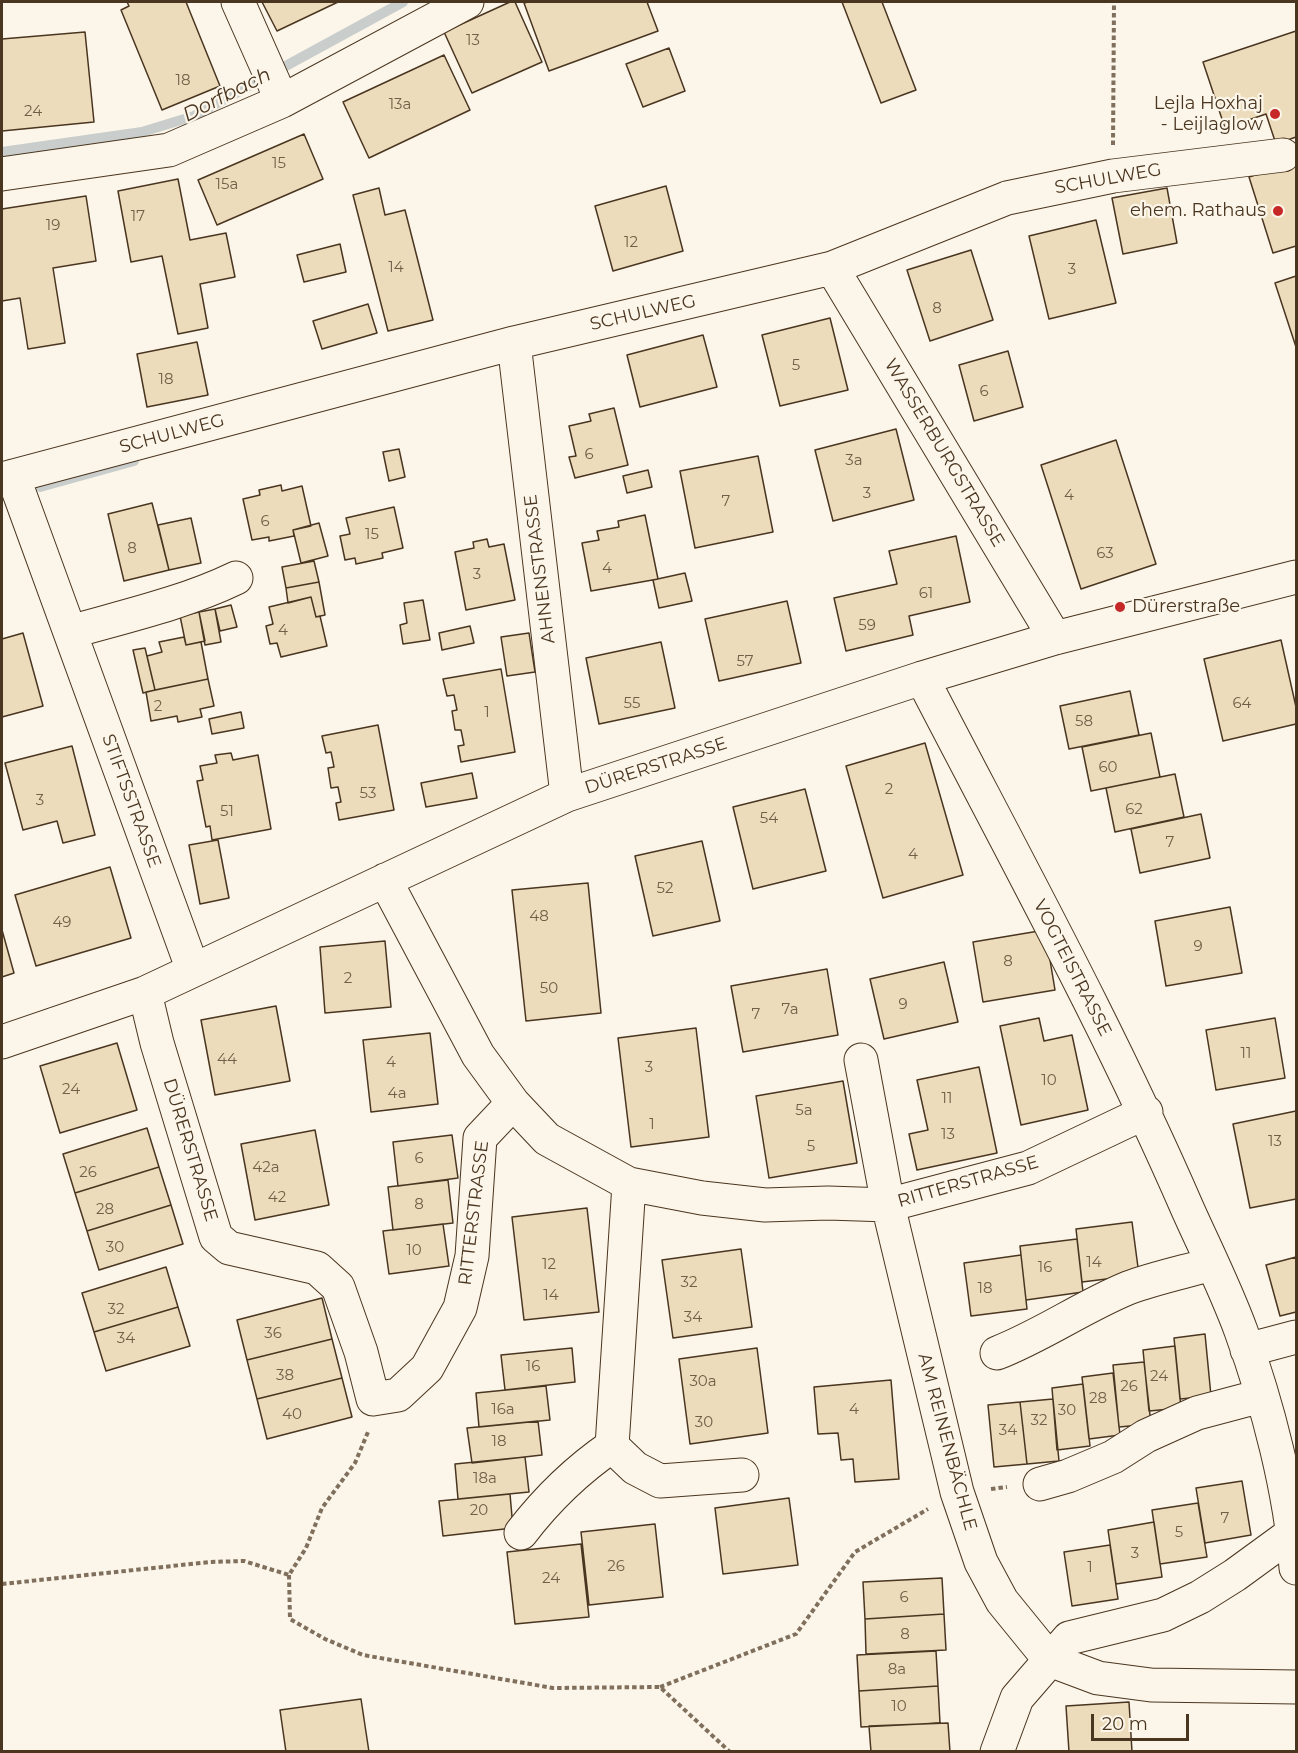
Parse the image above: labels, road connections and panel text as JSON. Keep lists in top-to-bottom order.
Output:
{
  "streets": {
    "street": [
      "SCHULWEG",
      "WASSERBURGSTRASSE",
      "AHNENSTRASSE",
      "DÜRERSTRASSE",
      "STIFTSSTRASSE",
      "VOGTEISTRASSE",
      "RITTERSTRASSE",
      "AM REINENBÄCHLE"
    ]
  },
  "crossings": [
    ["SCHULWEG", "WASSERBURGSTRASSE"],
    ["SCHULWEG", "AHNENSTRASSE"],
    ["SCHULWEG", "STIFTSSTRASSE"],
    ["WASSERBURGSTRASSE", "DÜRERSTRASSE"],
    ["AHNENSTRASSE", "DÜRERSTRASSE"],
    ["DÜRERSTRASSE", "STIFTSSTRASSE"],
    ["DÜRERSTRASSE", "VOGTEISTRASSE"],
    ["DÜRERSTRASSE", "RITTERSTRASSE"],
    ["VOGTEISTRASSE", "RITTERSTRASSE"],
    ["RITTERSTRASSE", "AM REINENBÄCHLE"]
  ],
  "water": ["Dorfbach"],
  "places": ["Lejla Hoxhaj - Leijlaglow", "ehem. Rathaus", "Dürerstraße"],
  "house_numbers": [
    "13",
    "18",
    "13a",
    "24",
    "15",
    "15a",
    "17",
    "19",
    "12",
    "14",
    "3",
    "8",
    "5",
    "18",
    "6",
    "6",
    "3a",
    "3",
    "4",
    "7",
    "6",
    "15",
    "8",
    "63",
    "4",
    "3",
    "61",
    "59",
    "4",
    "57",
    "55",
    "64",
    "2",
    "1",
    "58",
    "60",
    "2",
    "53",
    "3",
    "62",
    "51",
    "54",
    "7",
    "4",
    "52",
    "48",
    "49",
    "9",
    "8",
    "2",
    "50",
    "9",
    "7a",
    "7",
    "11",
    "44",
    "4",
    "3",
    "10",
    "24",
    "4a",
    "11",
    "5a",
    "1",
    "13",
    "13",
    "5",
    "6",
    "42a",
    "26",
    "42",
    "8",
    "28",
    "30",
    "10",
    "14",
    "12",
    "16",
    "32",
    "18",
    "14",
    "32",
    "34",
    "36",
    "34",
    "16",
    "38",
    "24",
    "30a",
    "26",
    "28",
    "16a",
    "4",
    "30",
    "40",
    "32",
    "30",
    "34",
    "18",
    "18a",
    "20",
    "7",
    "5",
    "3",
    "26",
    "1",
    "24",
    "6",
    "8",
    "8a",
    "10"
  ],
  "scale_bar": "20 m"
}
